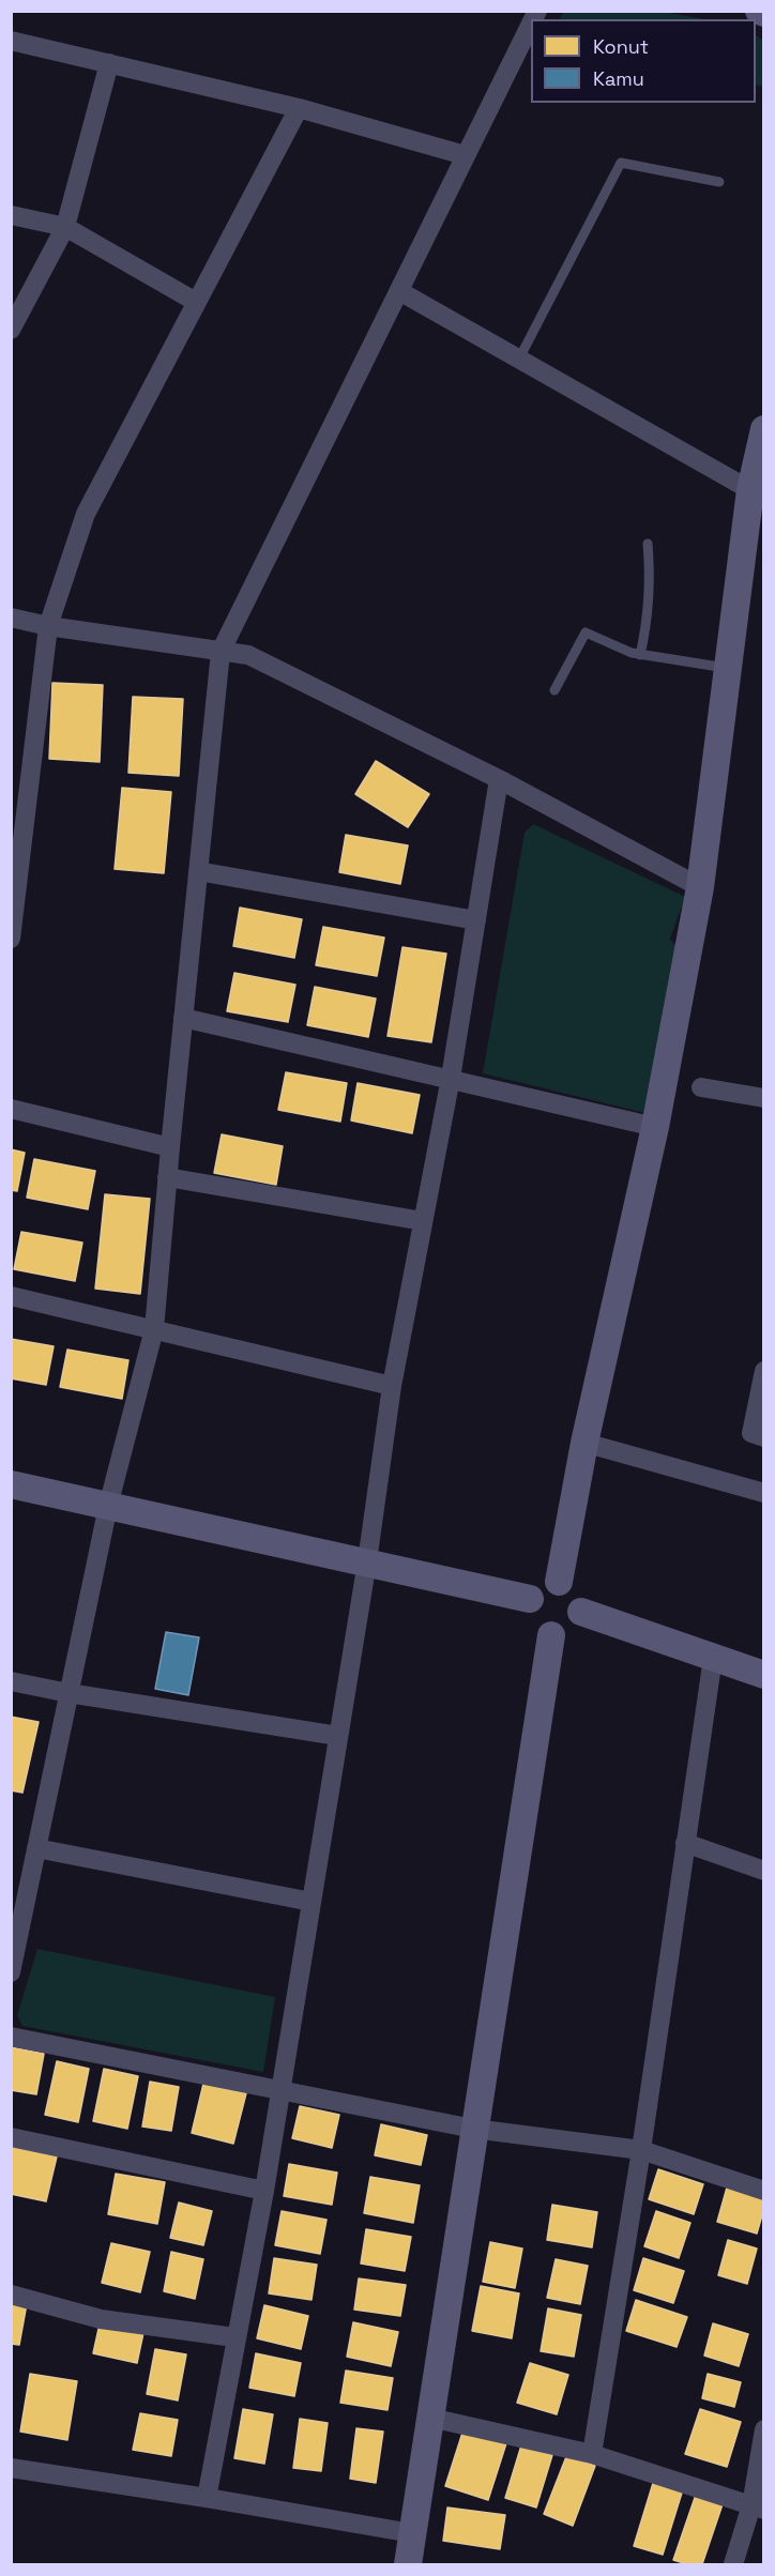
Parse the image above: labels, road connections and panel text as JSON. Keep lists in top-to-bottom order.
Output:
{
  "legend": ["Konut", "Kamu"]
}
